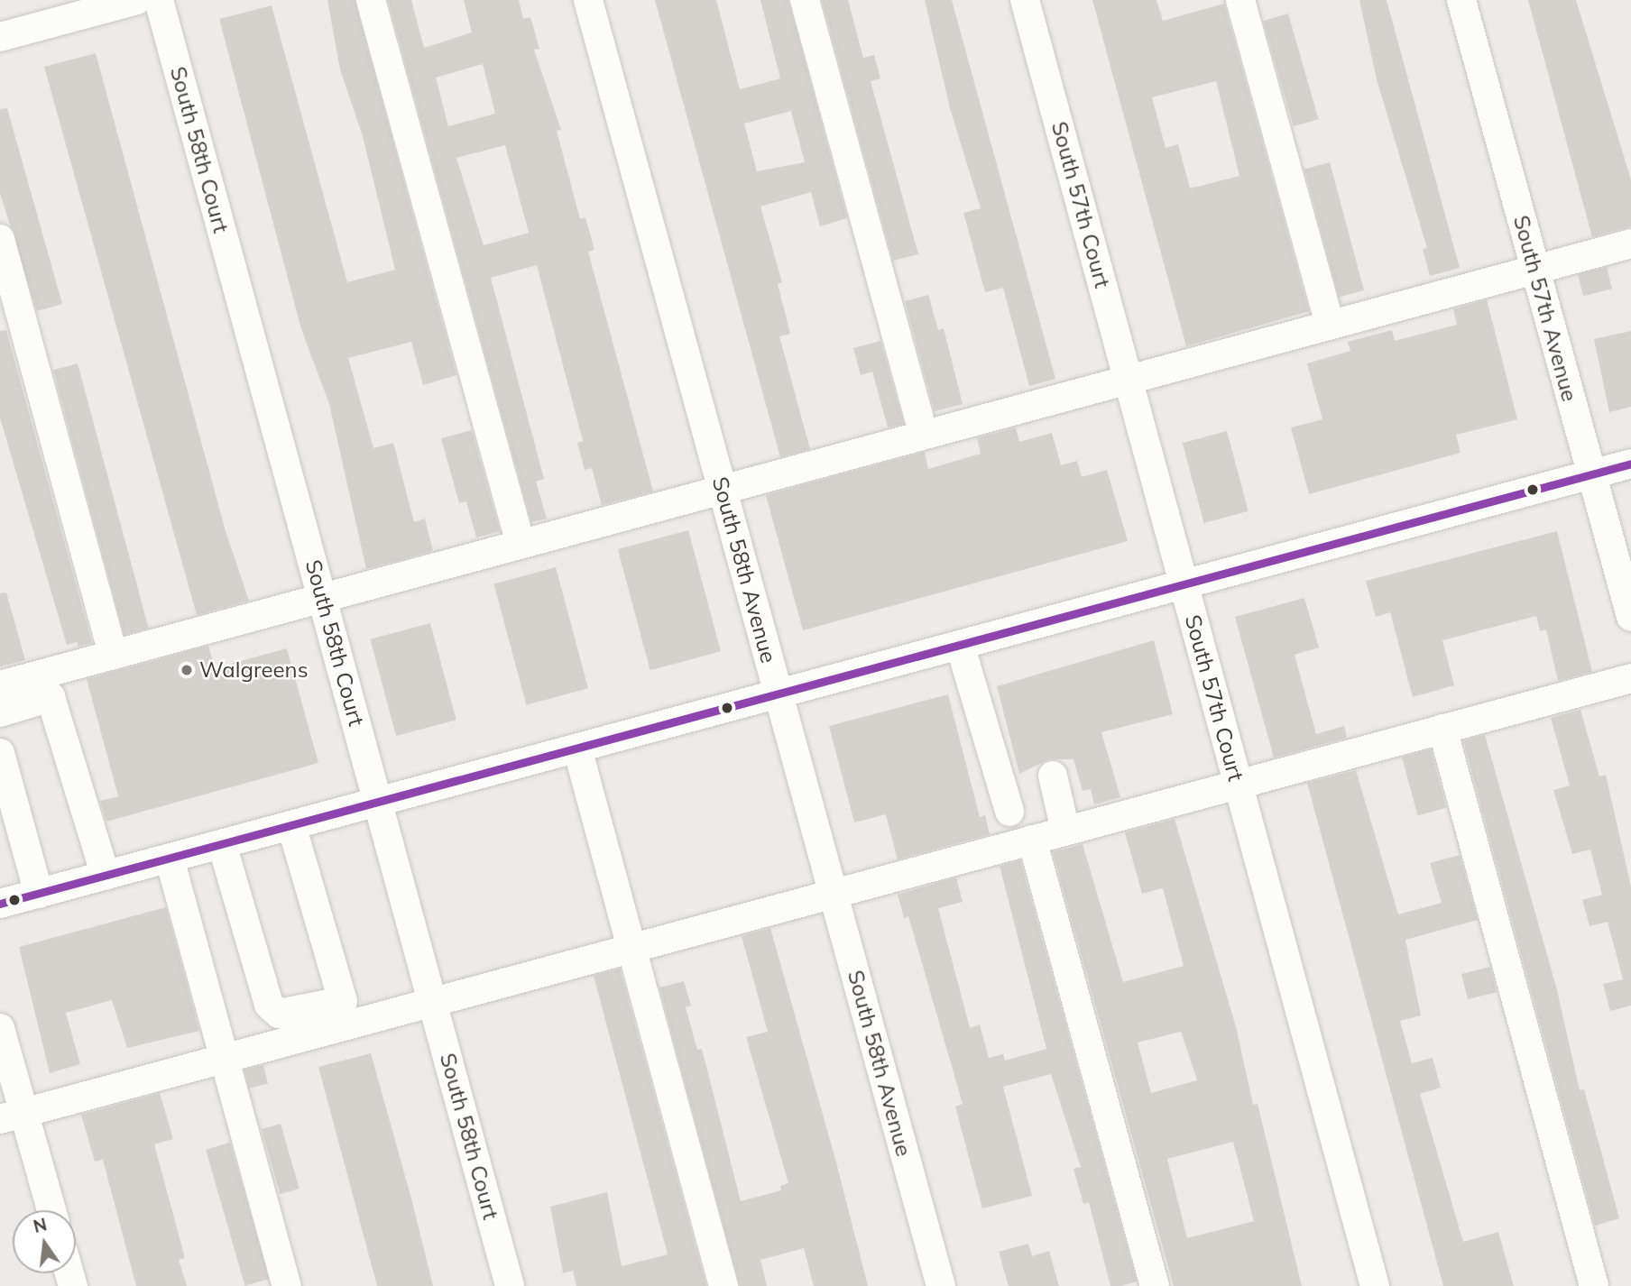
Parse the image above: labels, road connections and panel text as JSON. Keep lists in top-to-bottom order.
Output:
{
  "streets": {
    "street": [
      "South 58th Court",
      "South 57th Court",
      "South 57th Avenue",
      "South 58th Avenue"
    ]
  },
  "places": ["Walgreens"],
  "north": "top"
}
